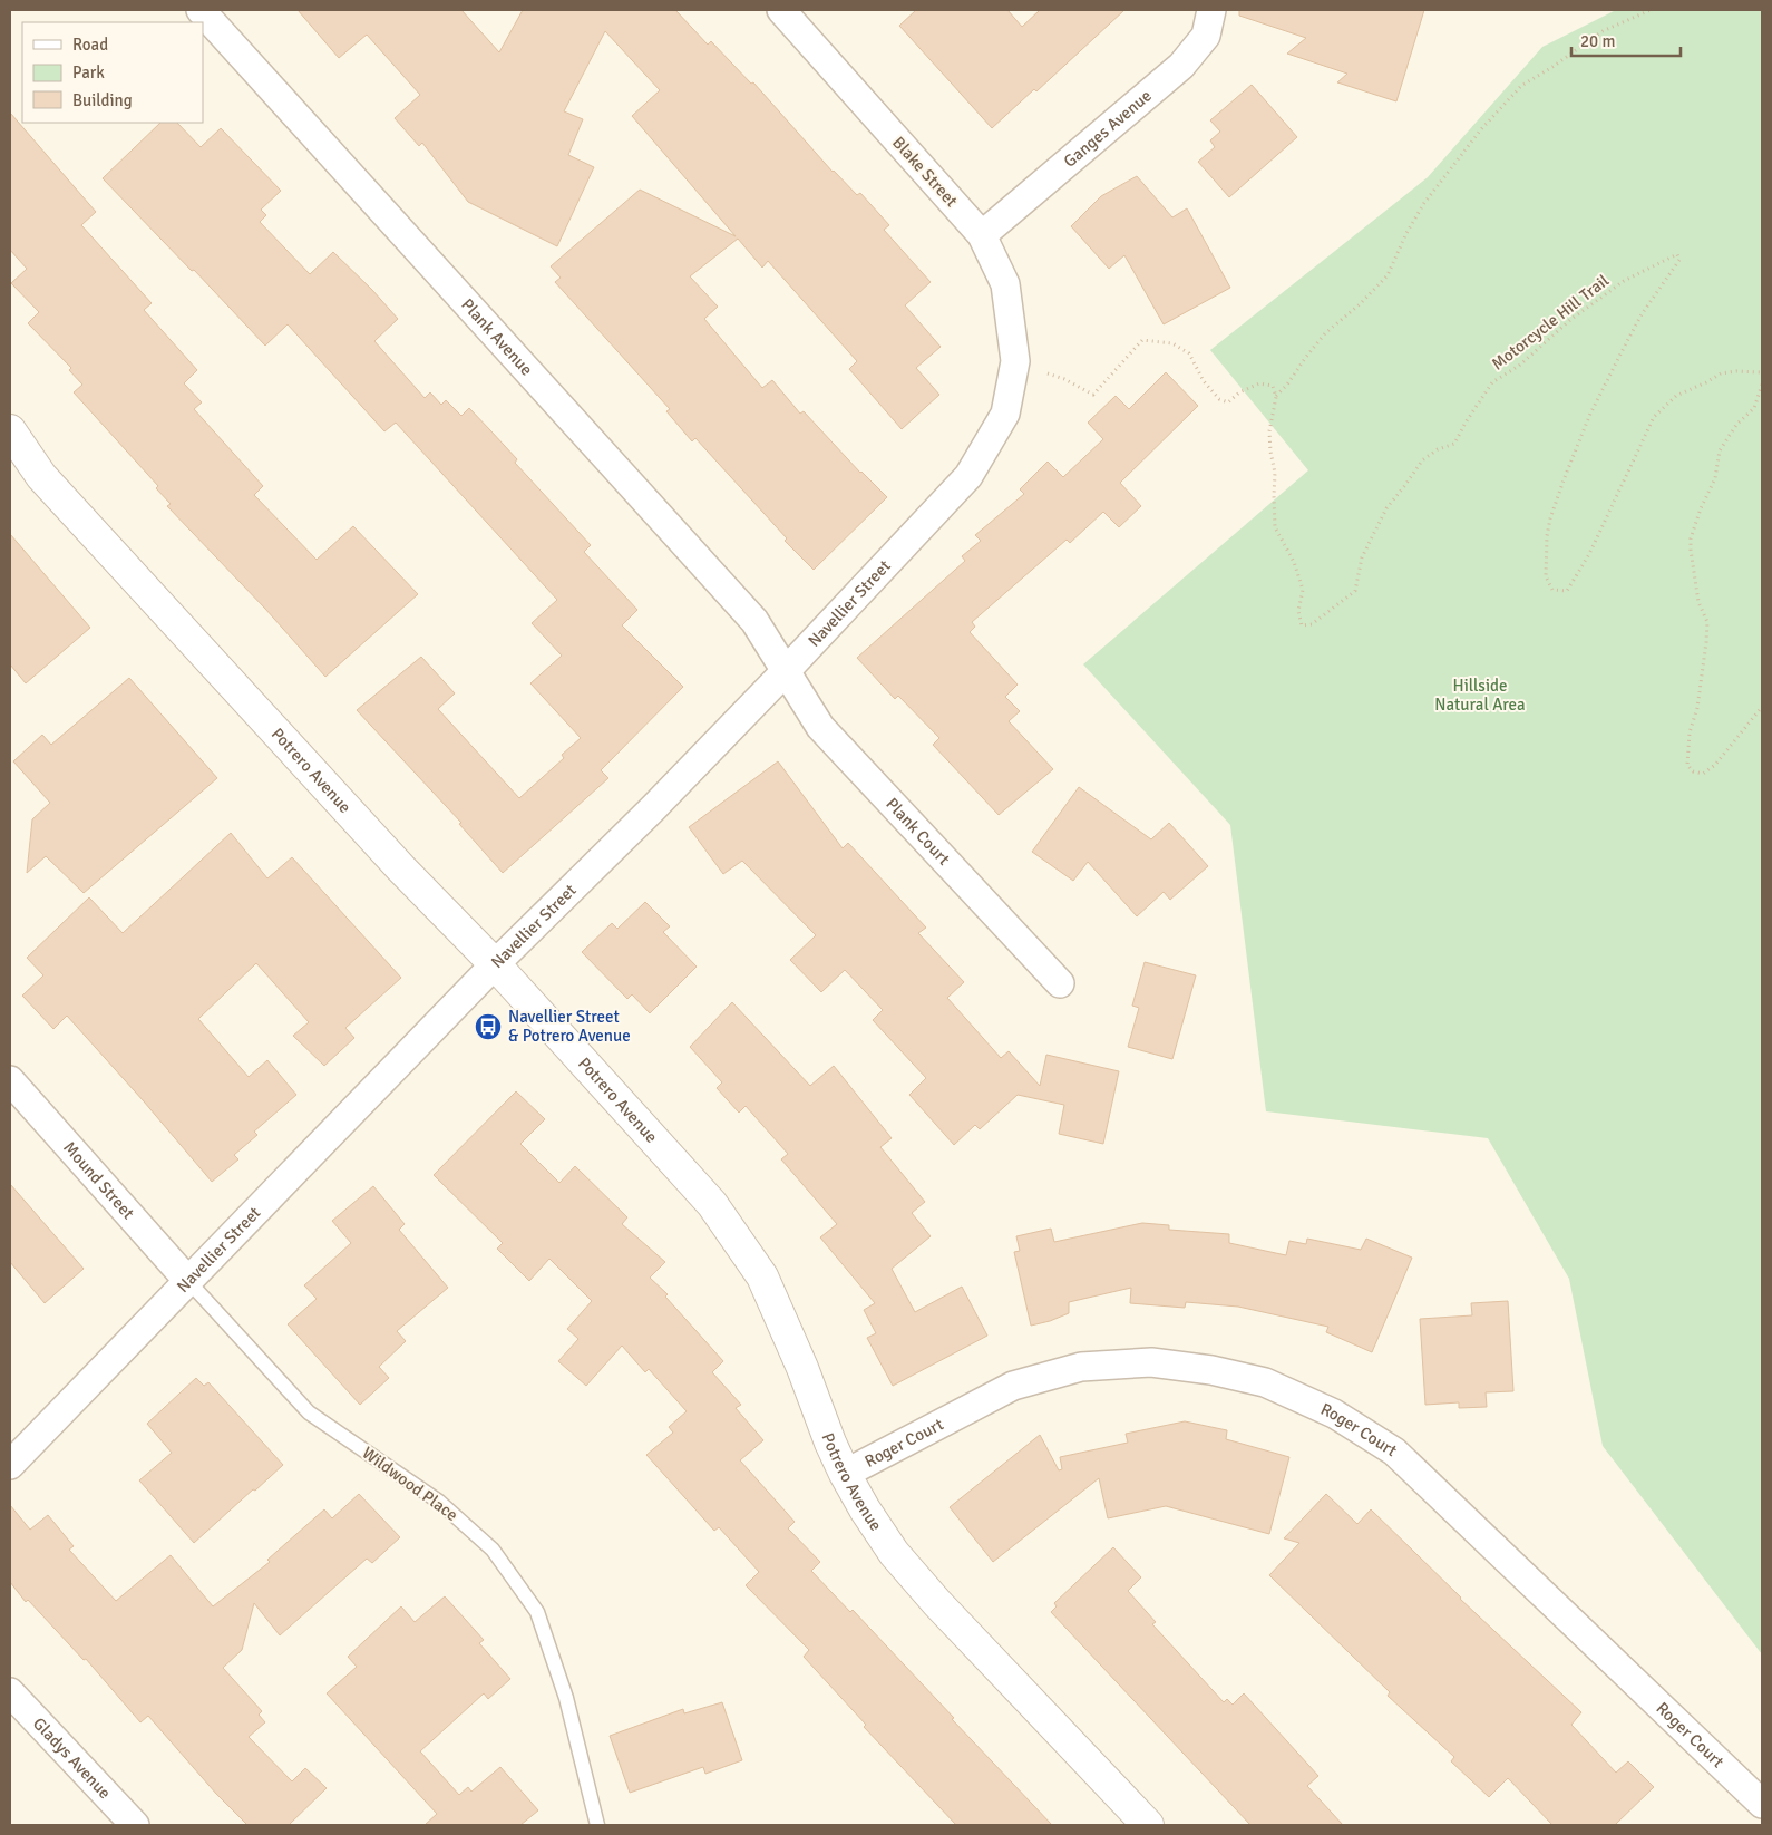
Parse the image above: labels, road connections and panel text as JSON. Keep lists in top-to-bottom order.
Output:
{
  "streets": {
    "street": [
      "Ganges Avenue",
      "Blake Street",
      "Plank Avenue",
      "Navellier Street",
      "Potrero Avenue",
      "Plank Court",
      "Mound Street",
      "Roger Court",
      "Gladys Avenue"
    ],
    "lane": ["Wildwood Place"],
    "path": ["Motorcycle Hill Trail"]
  },
  "crossings": [
    ["Ganges Avenue", "Blake Street"],
    ["Blake Street", "Navellier Street"],
    ["Plank Avenue", "Navellier Street"],
    ["Plank Avenue", "Plank Court"],
    ["Navellier Street", "Potrero Avenue"],
    ["Navellier Street", "Plank Court"],
    ["Navellier Street", "Mound Street"],
    ["Navellier Street", "Wildwood Place"],
    ["Potrero Avenue", "Roger Court"],
    ["Mound Street", "Wildwood Place"]
  ],
  "parks": ["Hillside Natural Area"],
  "places": {
    "bus stop": ["Navellier Street & Potrero Avenue"]
  },
  "legend": ["Road", "Park", "Building"],
  "scale_bar": "20 m"
}
